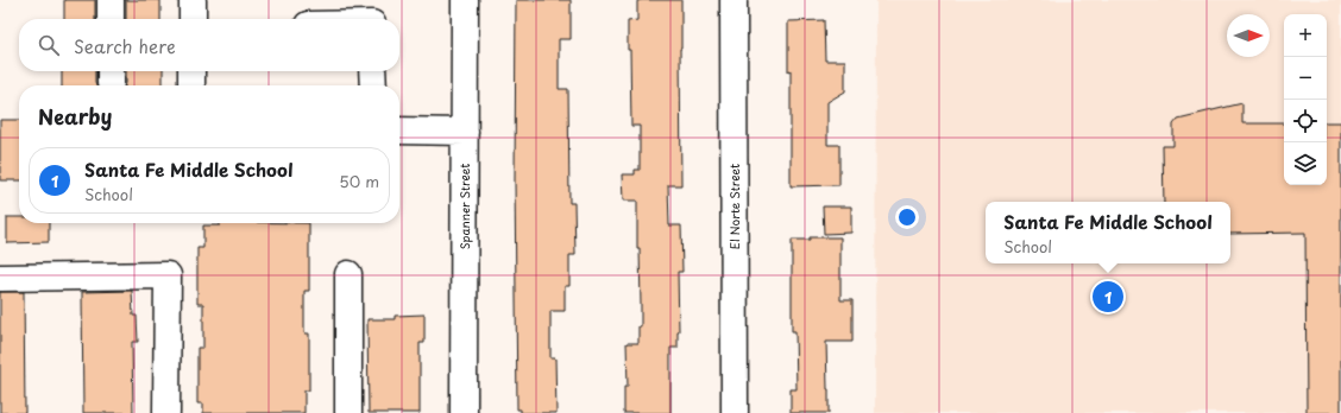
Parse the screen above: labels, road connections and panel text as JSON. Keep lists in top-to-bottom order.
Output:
{
  "streets": {
    "street": ["Spanner Street", "El Norte Street"]
  },
  "north": "right",
  "page": {
    "map_buttons": ["+", "−"],
    "search": "Search here",
    "heading": "Nearby",
    "list": [
      {
        "mark": "1",
        "name": "Santa Fe Middle School",
        "note": "School",
        "value": "50 m"
      }
    ],
    "popup": ["Santa Fe Middle School", "School"],
    "pins": "1"
  }
}
